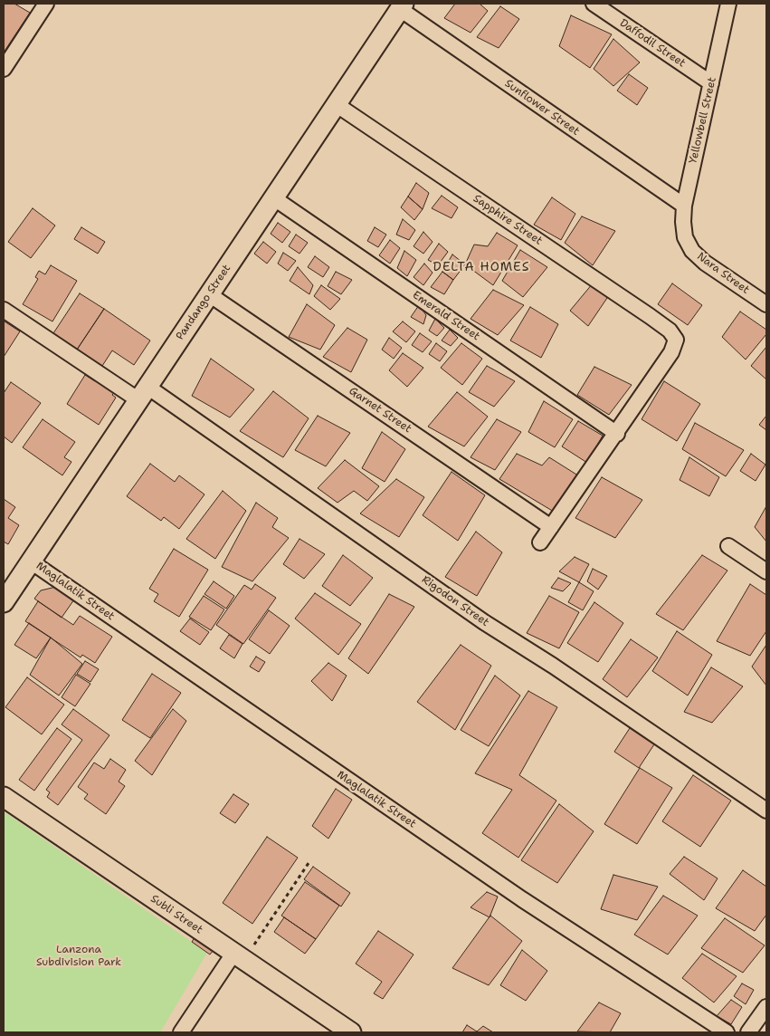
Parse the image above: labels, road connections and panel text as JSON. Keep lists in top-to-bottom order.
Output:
{
  "streets": {
    "street": [
      "Daffodil Street",
      "Sunflower Street",
      "Yellowbell Street",
      "Sapphire Street",
      "Nara Street",
      "Pandango Street",
      "Emerald Street",
      "Garnet Street",
      "Maglalatik Street",
      "Rigodon Street",
      "Subli Street"
    ]
  },
  "crossings": [
    ["Daffodil Street", "Yellowbell Street"],
    ["Sunflower Street", "Yellowbell Street"],
    ["Sunflower Street", "Pandango Street"],
    ["Yellowbell Street", "Nara Street"],
    ["Sapphire Street", "Pandango Street"],
    ["Sapphire Street", "Emerald Street"],
    ["Pandango Street", "Emerald Street"],
    ["Pandango Street", "Garnet Street"],
    ["Pandango Street", "Maglalatik Street"],
    ["Pandango Street", "Rigodon Street"]
  ],
  "districts": ["DELTA HOMES"],
  "parks": ["Lanzona Subdivision Park"]
}
